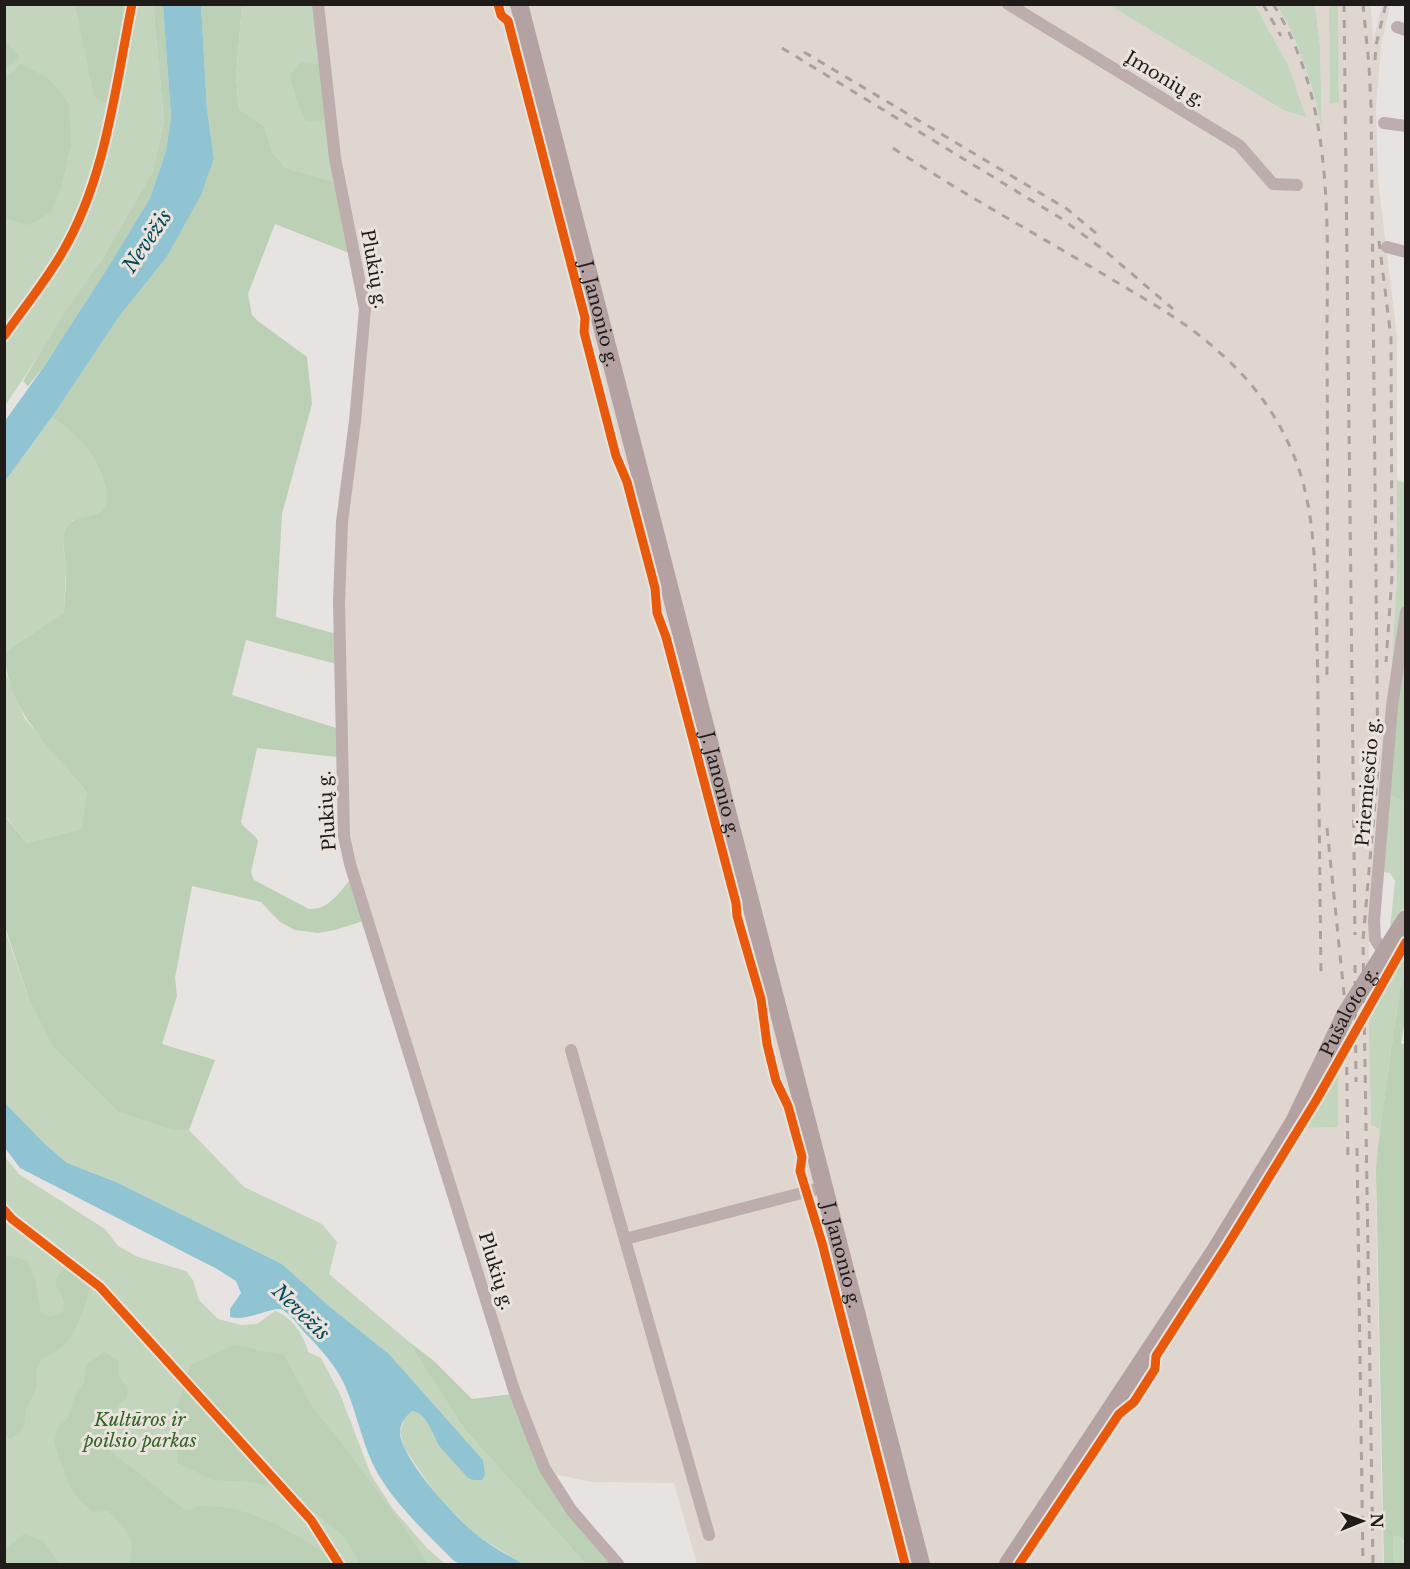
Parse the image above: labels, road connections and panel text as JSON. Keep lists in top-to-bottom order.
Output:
{
  "streets": {
    "main road": ["J. Janonio g.", "Pušaloto g."],
    "street": ["Įmonių g.", "Plukių g.", "Priemiesčio g."]
  },
  "crossings": [
    ["Priemiesčio g.", "Pušaloto g."]
  ],
  "water": ["Nevėžis"],
  "parks": ["Kultūros ir poilsio parkas"],
  "north": "right"
}
